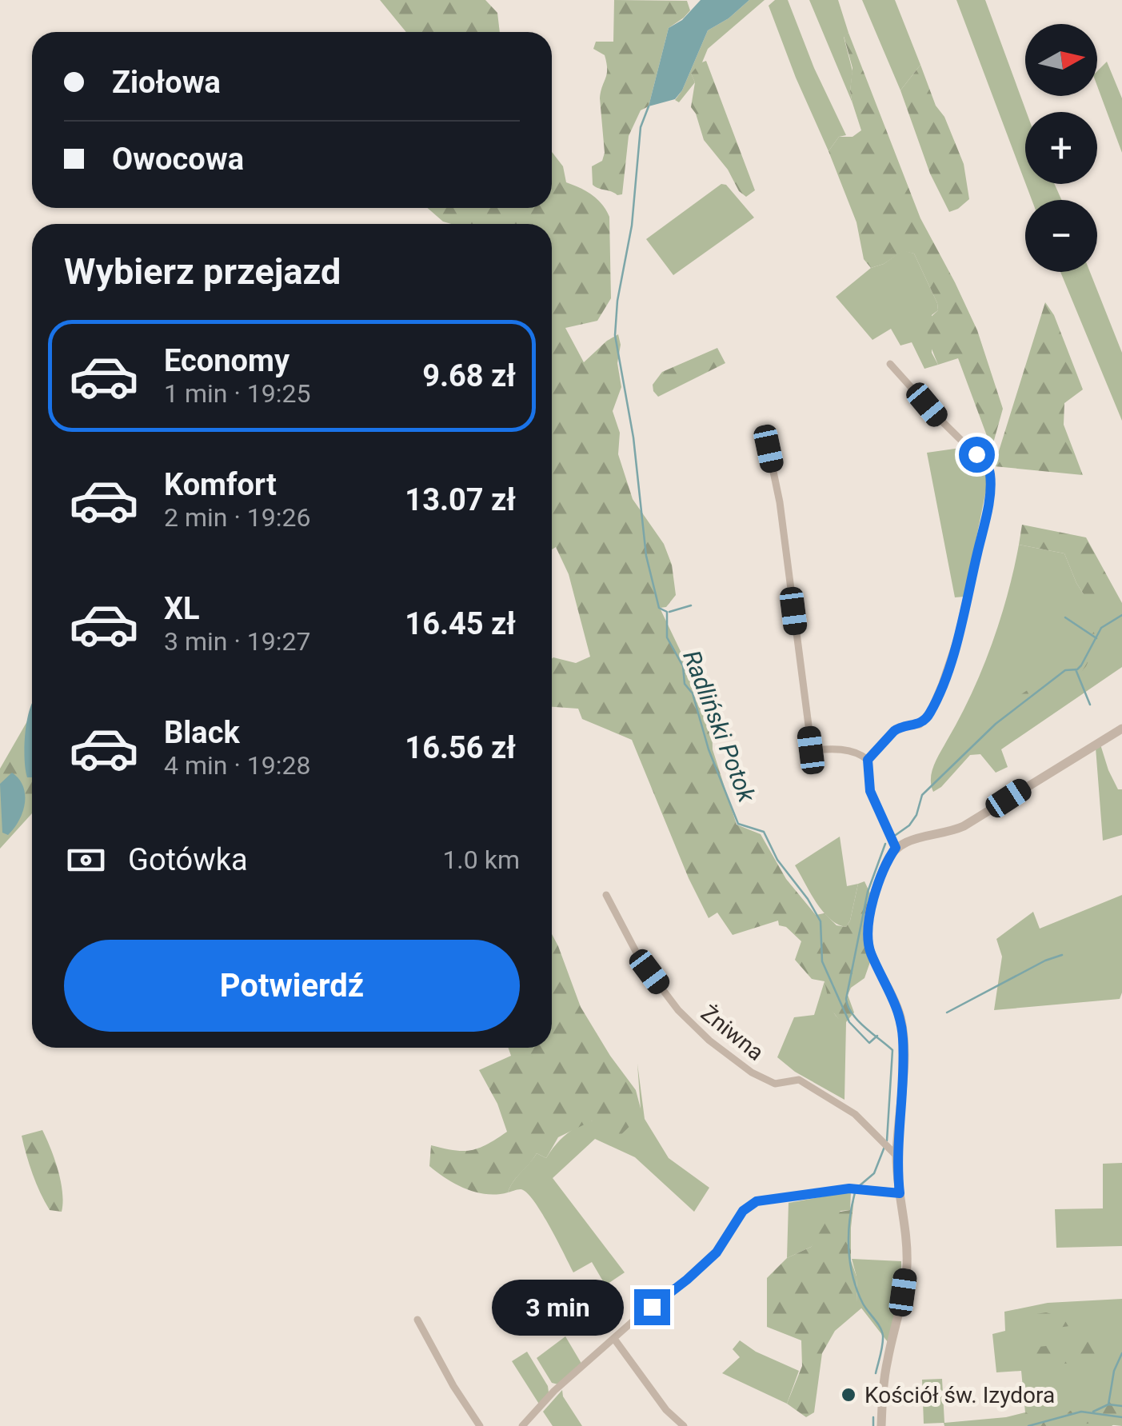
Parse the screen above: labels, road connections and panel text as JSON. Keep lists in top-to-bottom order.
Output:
{
  "streets": {
    "street": ["Żniwna"]
  },
  "water": ["Radliński Potok"],
  "places": ["Kościół św. Izydora"],
  "north": "right",
  "page": {
    "map_buttons": ["+", "−"],
    "banner": ["Ziołowa", "Owocowa"],
    "heading": "Wybierz przejazd",
    "list": [
      {
        "name": "Economy",
        "note": "1 min · 19:25",
        "value": "9.68 zł"
      },
      {
        "name": "Komfort",
        "note": "2 min · 19:26",
        "value": "13.07 zł"
      },
      {
        "name": "XL",
        "note": "3 min · 19:27",
        "value": "16.45 zł"
      },
      {
        "name": "Black",
        "note": "4 min · 19:28",
        "value": "16.56 zł"
      }
    ],
    "pay": ["Gotówka", "1.0 km"],
    "buttons": "Potwierdź",
    "bubble": "3 min"
  }
}
